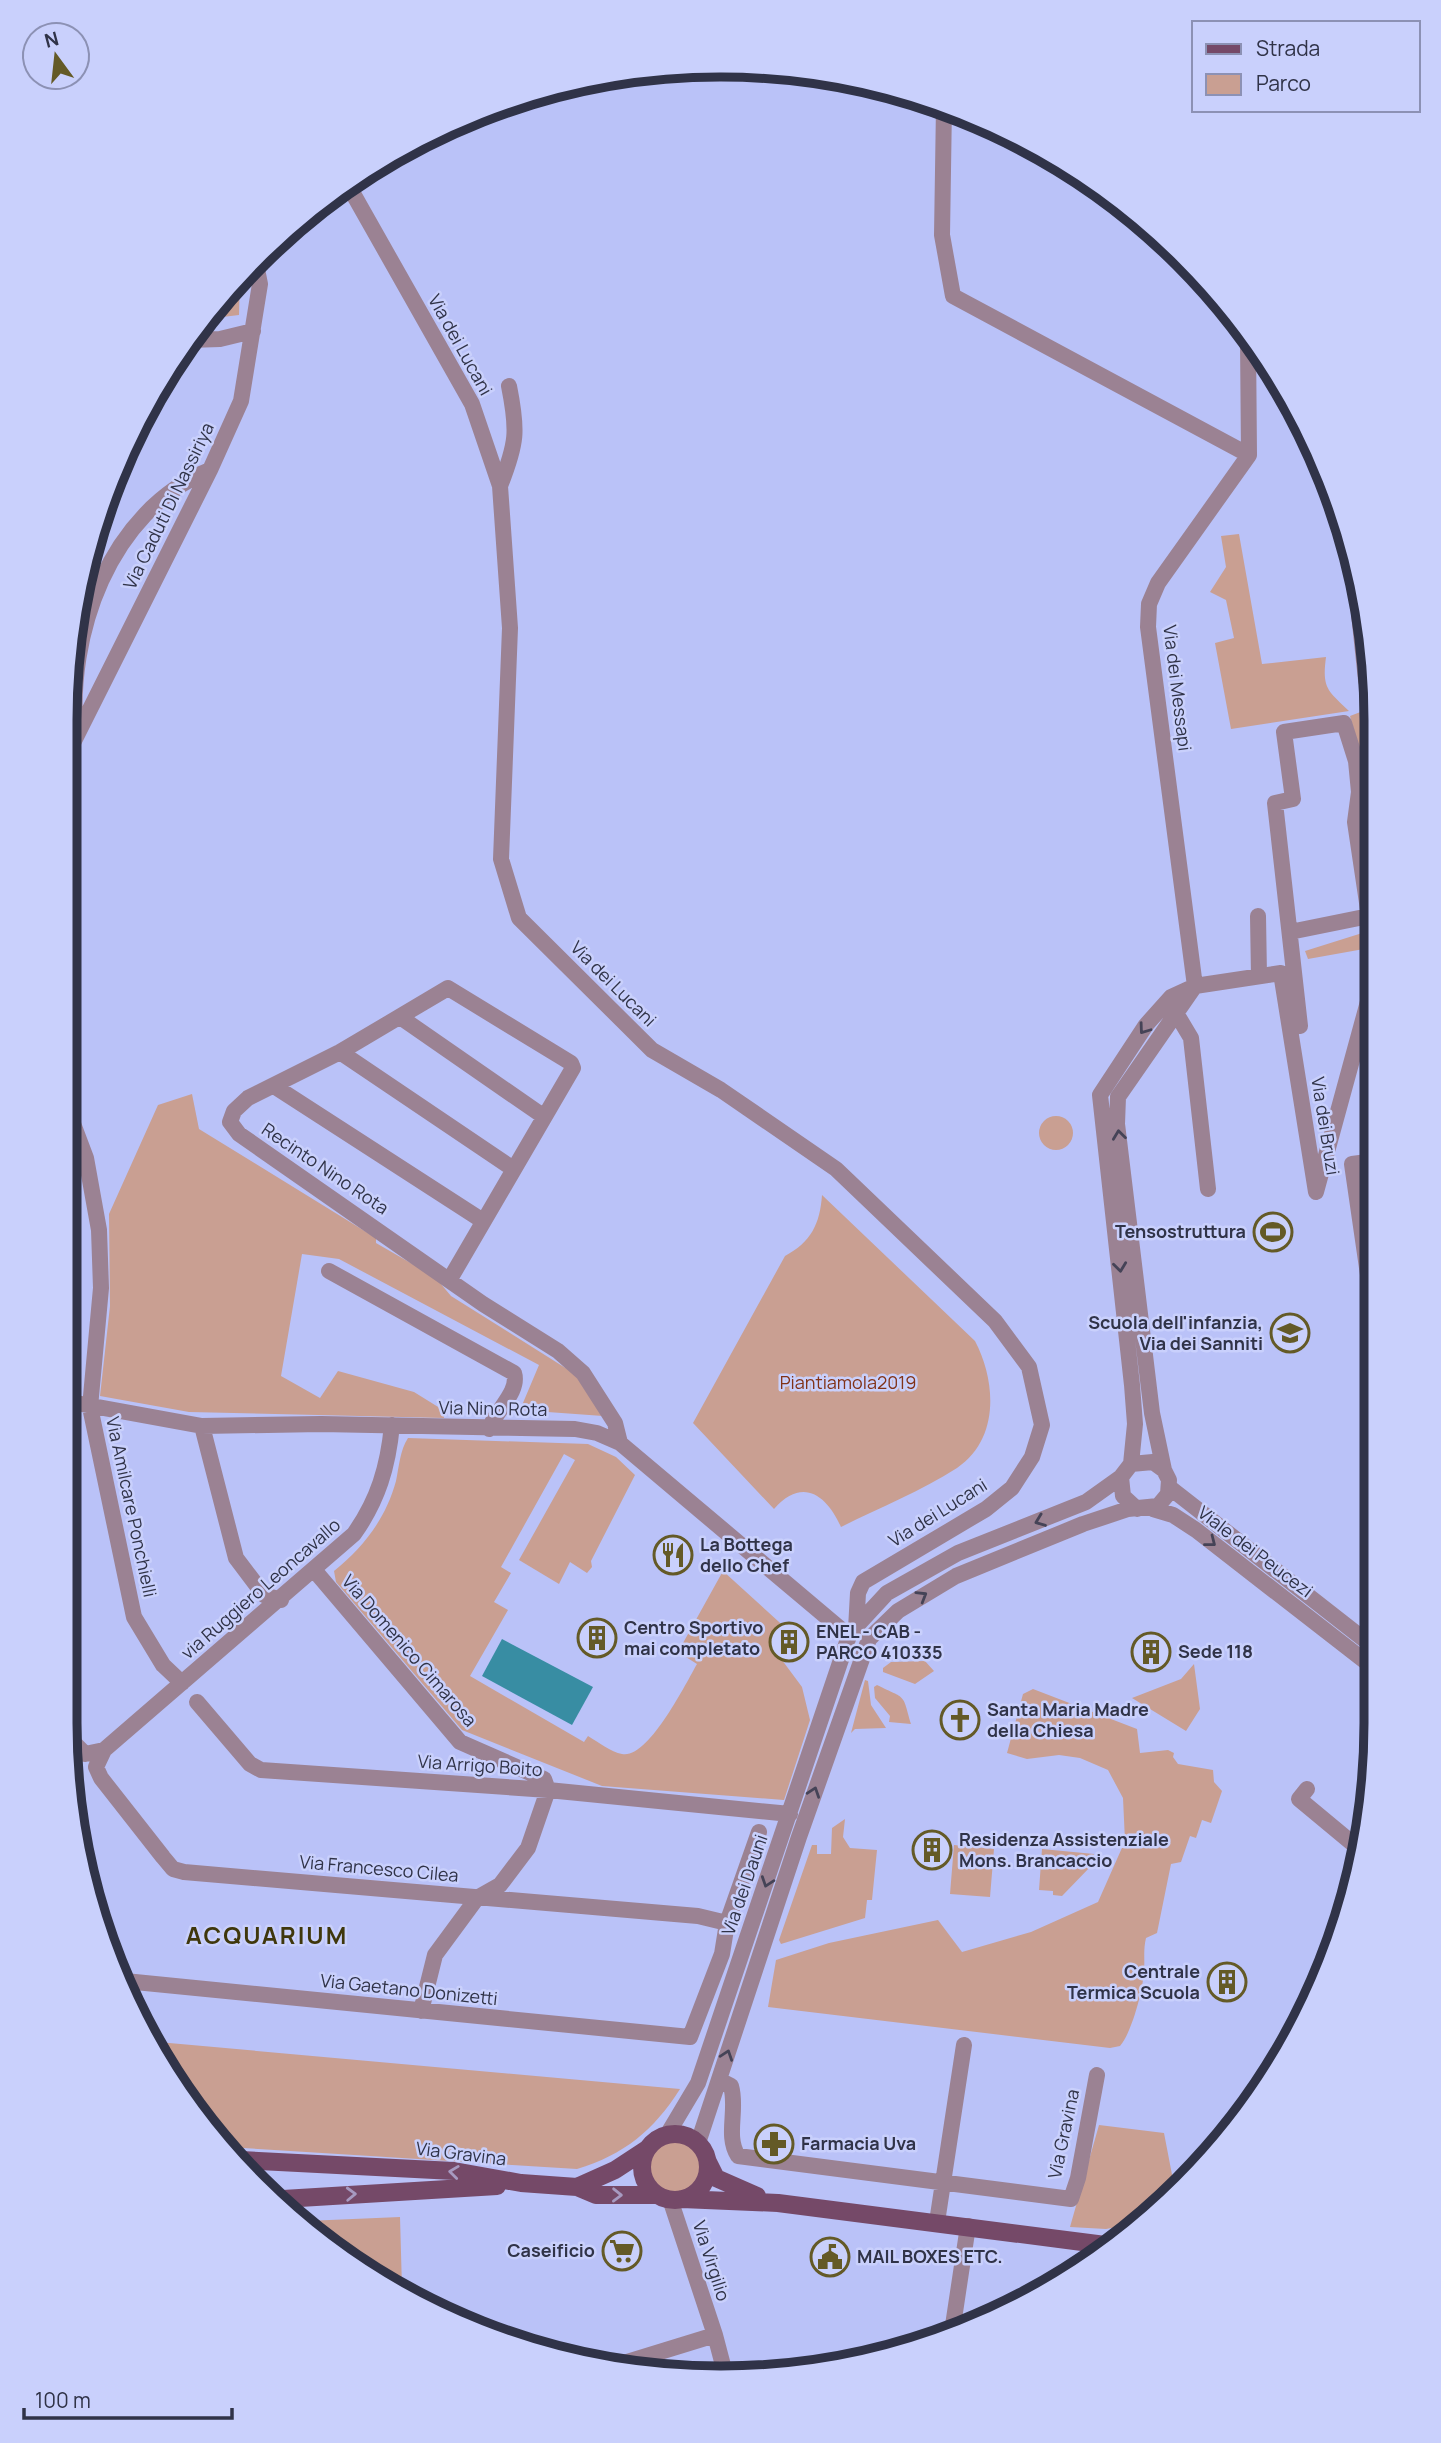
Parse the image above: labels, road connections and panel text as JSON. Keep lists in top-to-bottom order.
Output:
{
  "streets": {
    "main road": ["Via Gravina"],
    "street": [
      "Via dei Lucani",
      "Via Caduti Di Nassiriya",
      "Via dei Messapi",
      "Via dei Bruzi",
      "Recinto Nino Rota",
      "Via Nino Rota",
      "Via Amilcare Ponchielli",
      "Viale dei Peucezi",
      "via Ruggiero Leoncavallo",
      "Via Domenico Cimarosa",
      "Via Arrigo Boito",
      "Via Francesco Cilea",
      "Via dei Dauni",
      "Via Gaetano Donizetti",
      "Via Virgilio"
    ]
  },
  "crossings": [
    ["Recinto Nino Rota", "Via Nino Rota"],
    ["Via Nino Rota", "Via Amilcare Ponchielli"],
    ["Via Nino Rota", "via Ruggiero Leoncavallo"],
    ["Via Nino Rota", "Via dei Dauni"],
    ["Via Amilcare Ponchielli", "via Ruggiero Leoncavallo"],
    ["Viale dei Peucezi", "Via dei Dauni"],
    ["via Ruggiero Leoncavallo", "Via Domenico Cimarosa"],
    ["via Ruggiero Leoncavallo", "Via Francesco Cilea"],
    ["Via Domenico Cimarosa", "Via Arrigo Boito"],
    ["Via Arrigo Boito", "Via dei Dauni"],
    ["Via Francesco Cilea", "Via Gaetano Donizetti"],
    ["Via dei Dauni", "Via Gravina"],
    ["Via dei Dauni", "Via Virgilio"]
  ],
  "districts": ["ACQUARIUM"],
  "parks": ["Piantiamola2019"],
  "places": {
    "sports": ["Tensostruttura"],
    "school or university": ["Scuola dell'infanzia, Via dei Sanniti"],
    "restaurant": ["La Bottega dello Chef"],
    "building": [
      "Centro Sportivo mai completato",
      "ENEL - CAB - PARCO 410335",
      "Sede 118",
      "Residenza Assistenziale Mons. Brancaccio",
      "Centrale Termica Scuola"
    ],
    "church": ["Santa Maria Madre della Chiesa"],
    "pharmacy": ["Farmacia Uva"],
    "supermarket": ["Caseificio"],
    "public building": ["MAIL BOXES ETC."]
  },
  "legend": ["Strada", "Parco"],
  "scale_bar": "100 m",
  "north": "top"
}
